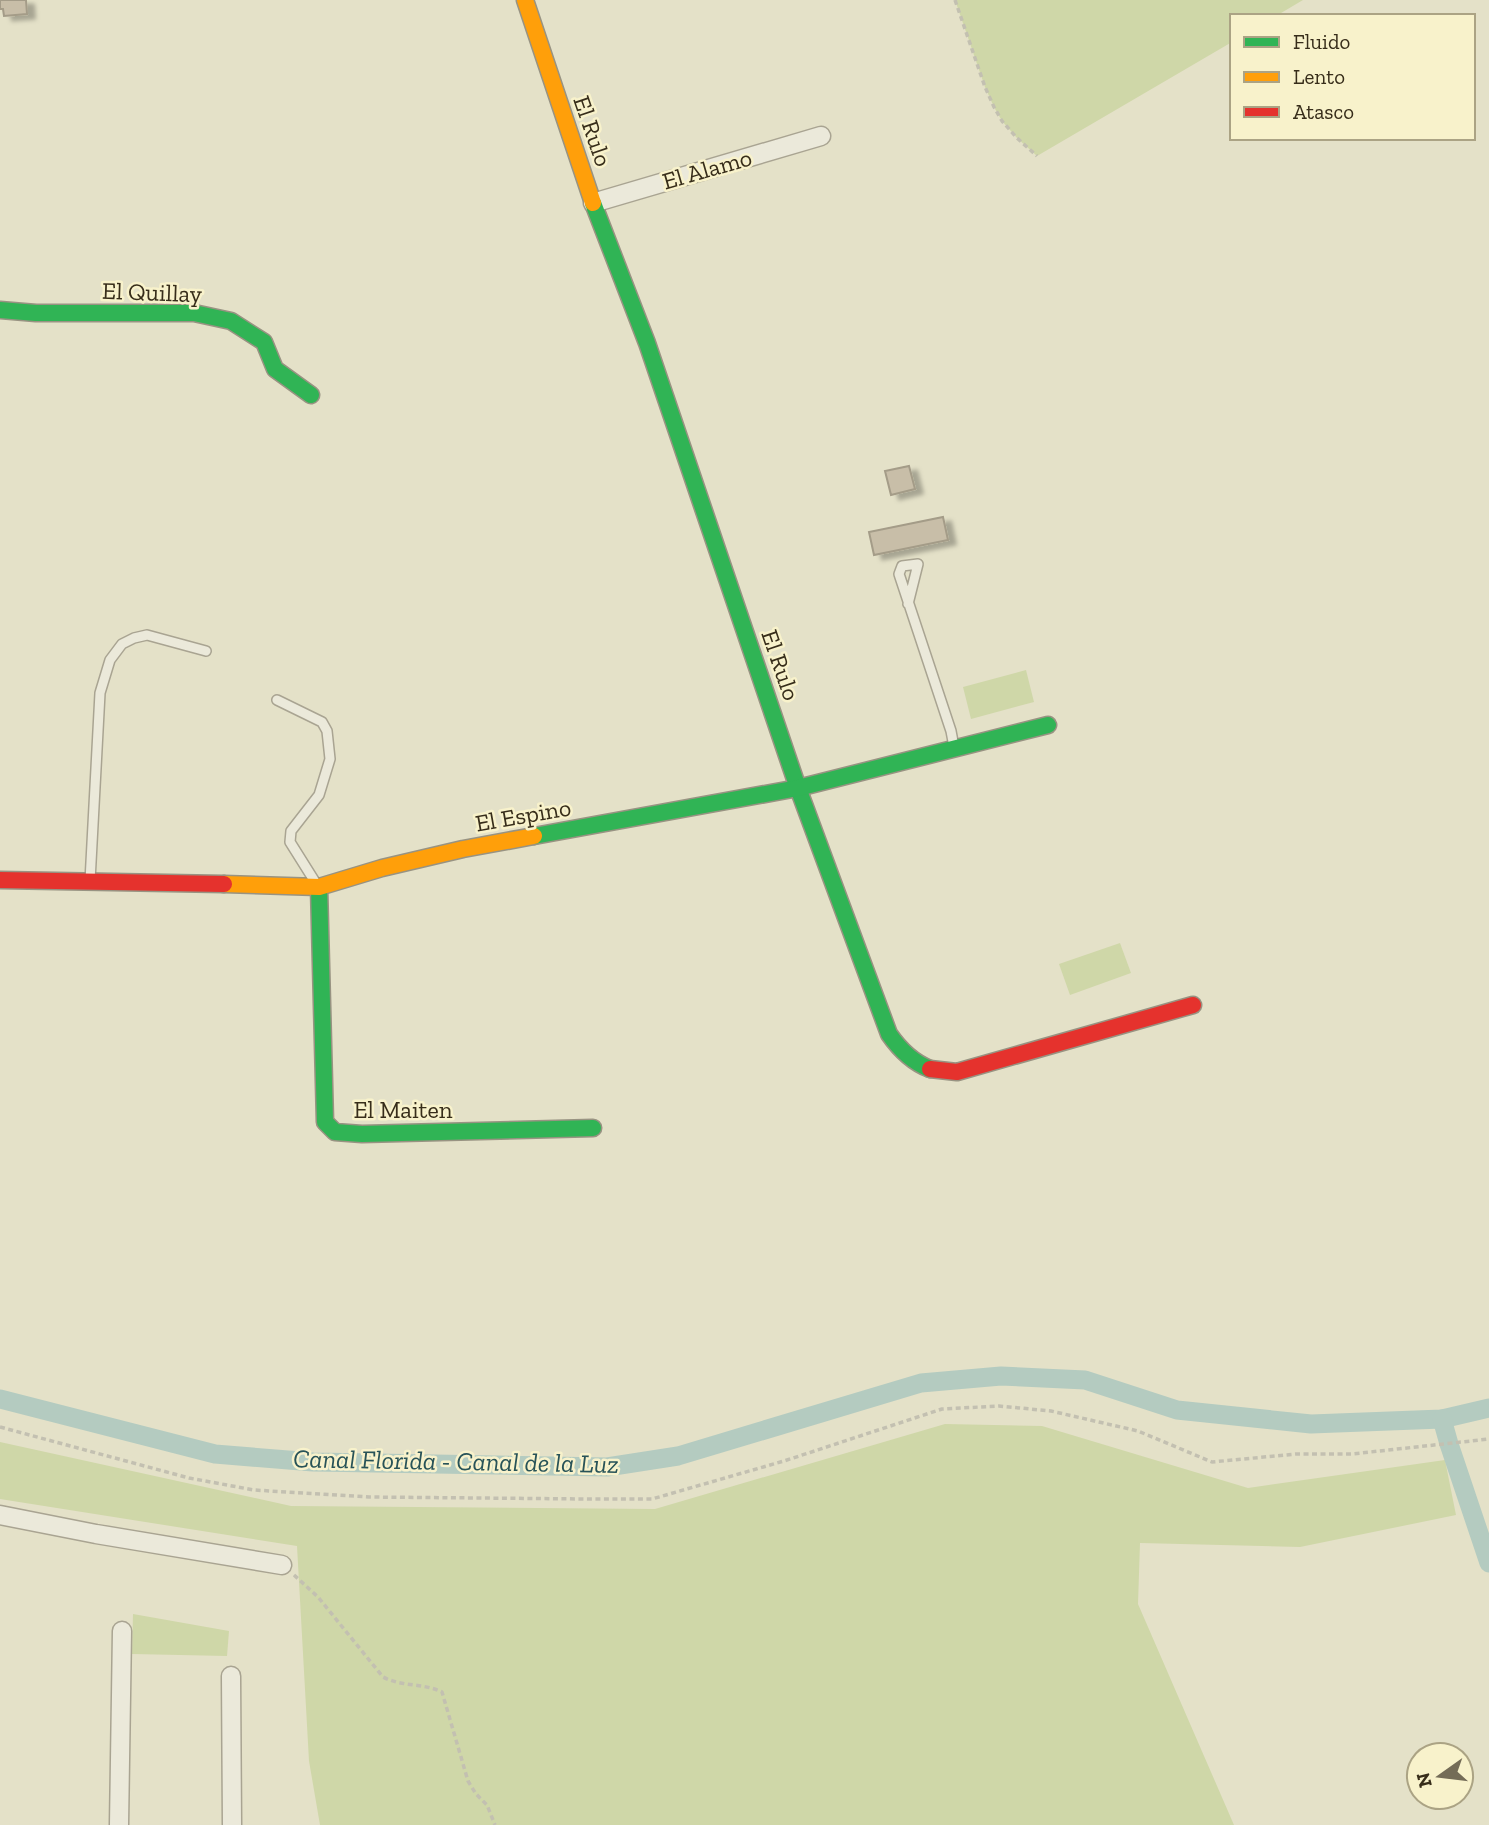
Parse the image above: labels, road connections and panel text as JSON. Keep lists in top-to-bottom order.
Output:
{
  "streets": {
    "street": [
      "El Rulo",
      "El Alamo",
      "El Quillay",
      "El Espino",
      "El Maiten"
    ]
  },
  "crossings": [
    ["El Rulo", "El Alamo"],
    ["El Rulo", "El Espino"],
    ["El Espino", "El Maiten"]
  ],
  "water": ["Canal Florida - Canal de la Luz"],
  "legend": ["Fluido", "Lento", "Atasco"],
  "north": "left"
}
